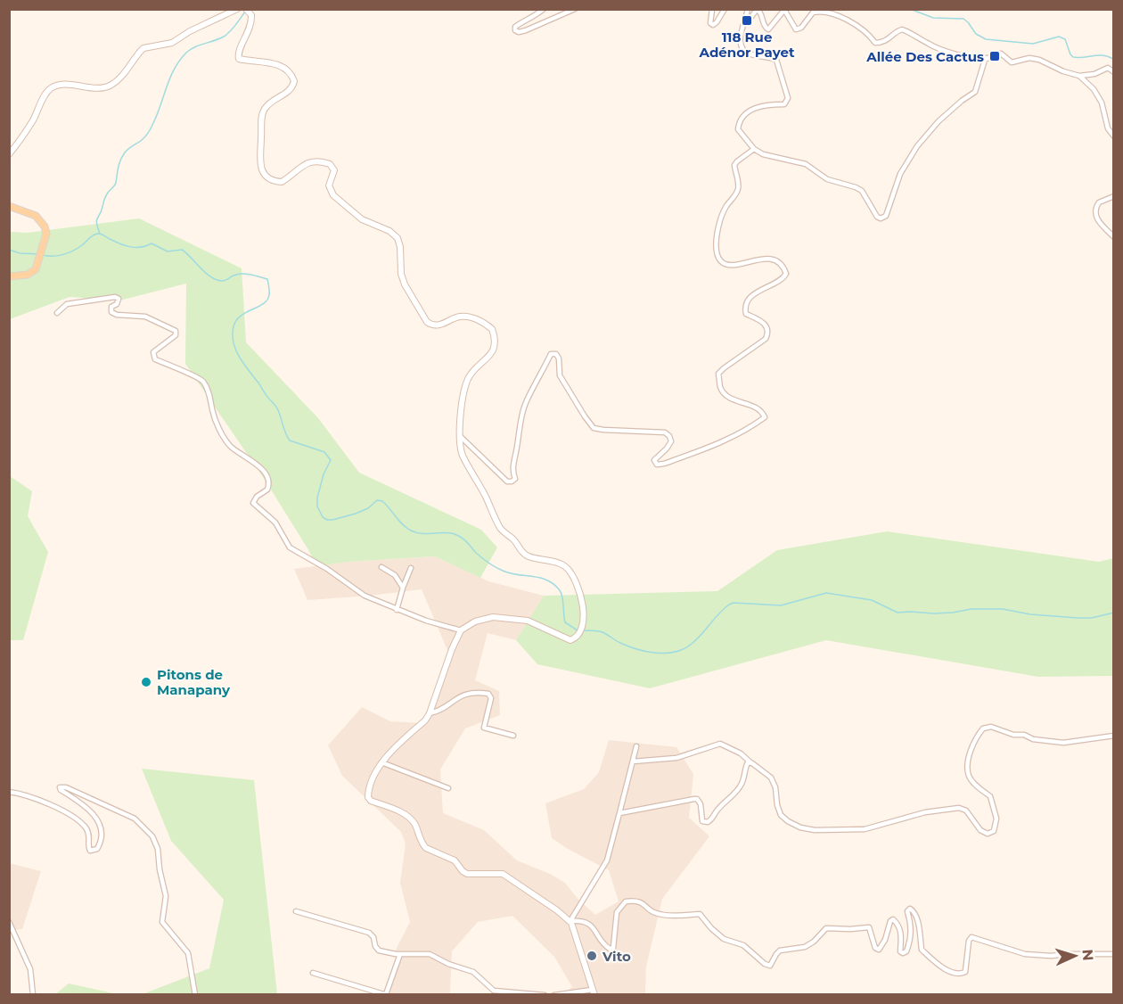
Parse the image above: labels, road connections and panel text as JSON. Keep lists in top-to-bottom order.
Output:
{
  "places": {
    "transit": ["118 Rue Adénor Payet", "Allée Des Cactus"],
    "other": ["Pitons de Manapany", "Vito"]
  },
  "north": "right"
}
